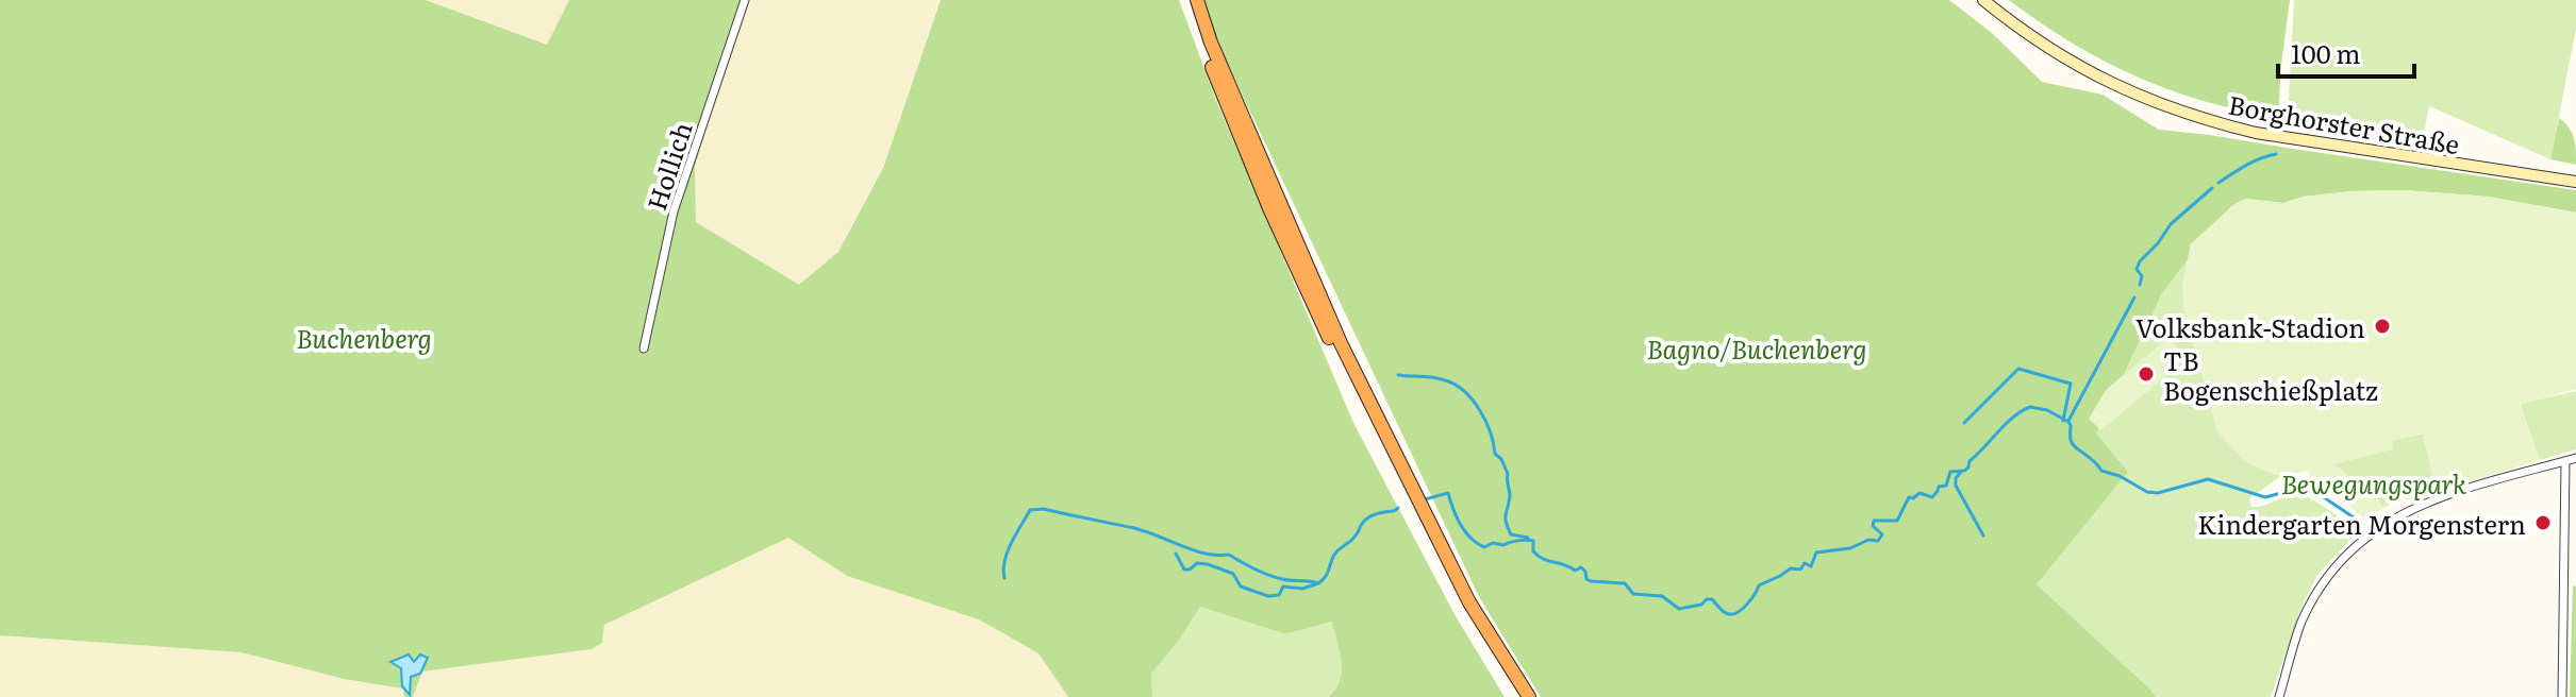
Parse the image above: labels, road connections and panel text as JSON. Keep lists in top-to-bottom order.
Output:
{
  "streets": {
    "main road": ["Borghorster Straße"],
    "street": ["Hollich"]
  },
  "parks": ["Buchenberg", "Bagno/Buchenberg", "Bewegungspark"],
  "places": ["Volksbank-Stadion", "TB Bogenschießplatz", "Kindergarten Morgenstern"],
  "scale_bar": "100 m"
}
